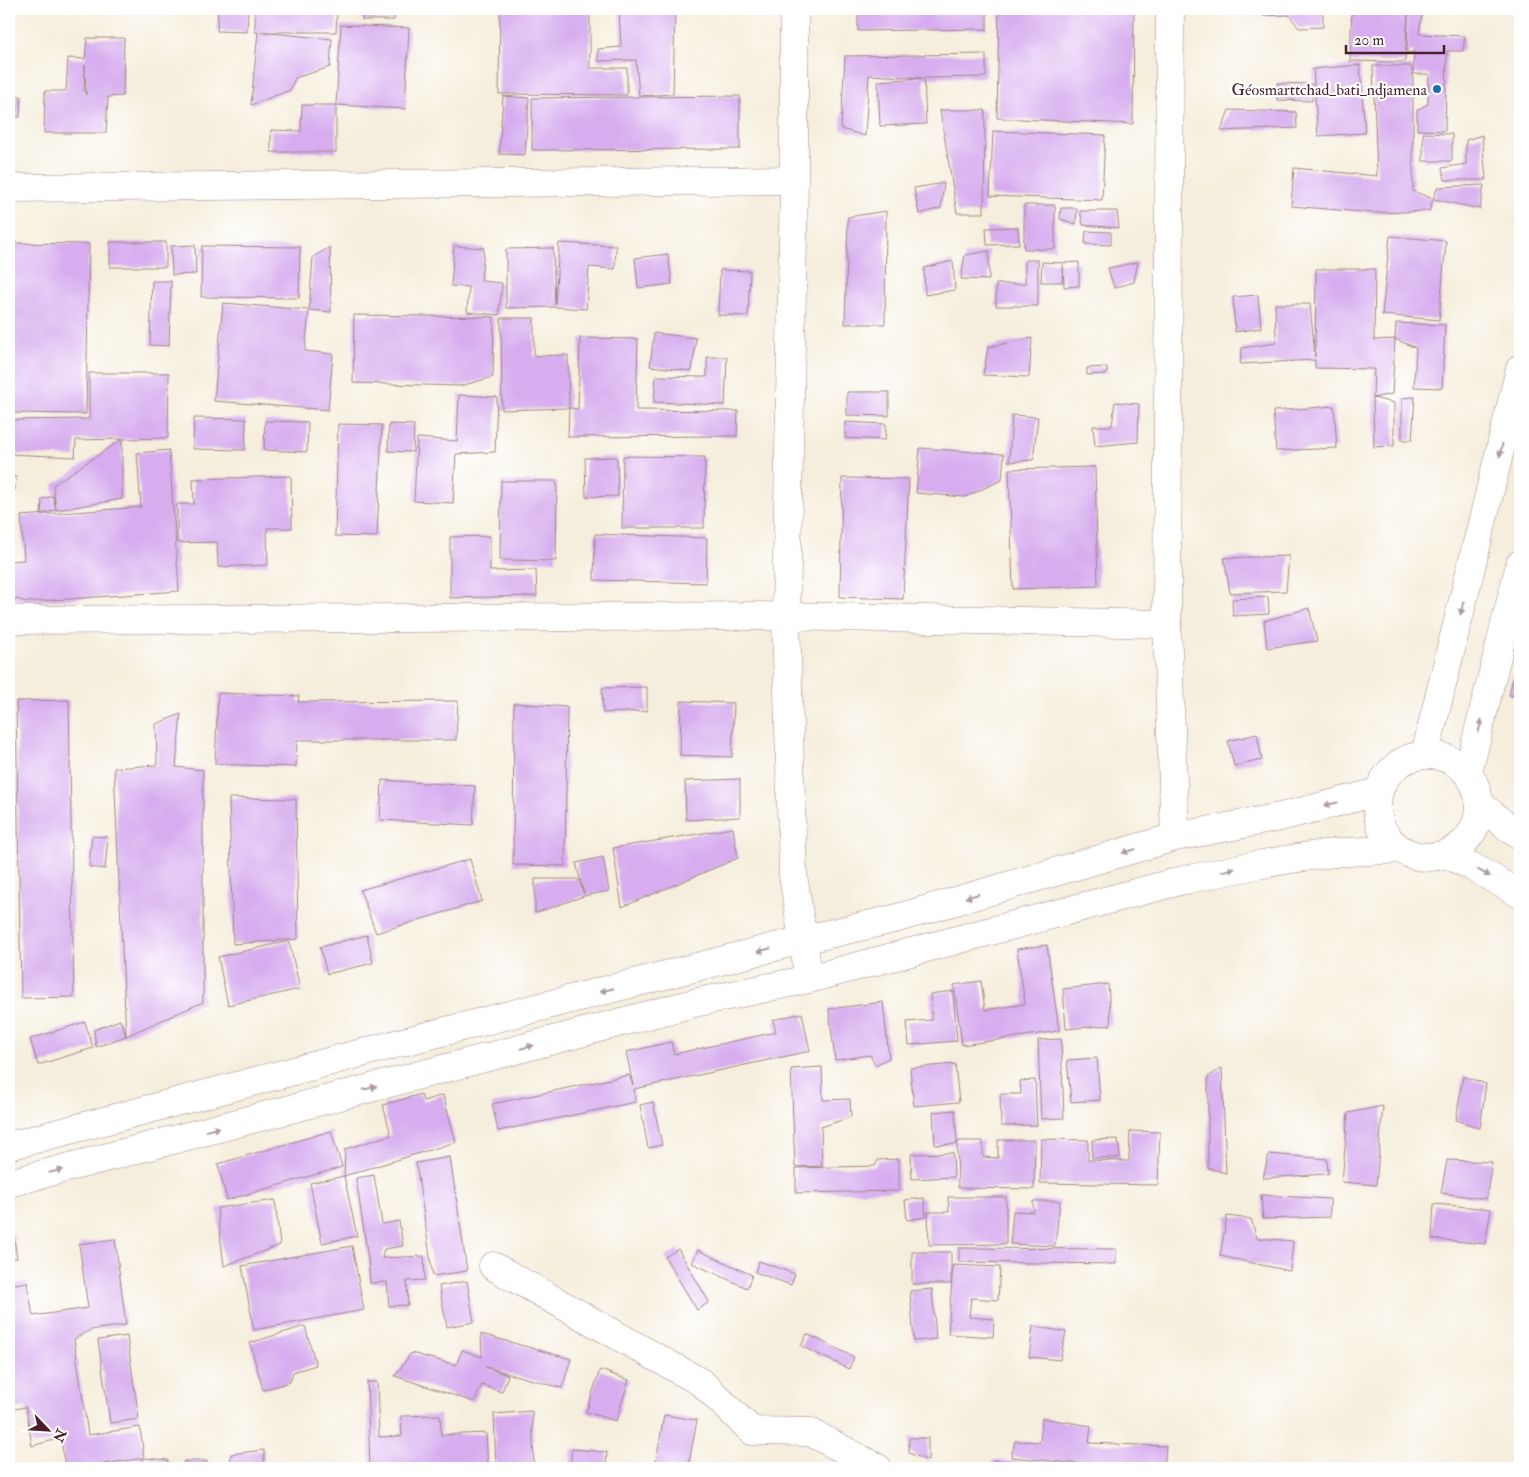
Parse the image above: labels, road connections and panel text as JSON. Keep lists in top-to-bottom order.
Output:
{
  "places": ["Géosmarttchad_bati_ndjamena"],
  "scale_bar": "20 m",
  "north": "bottom right"
}
